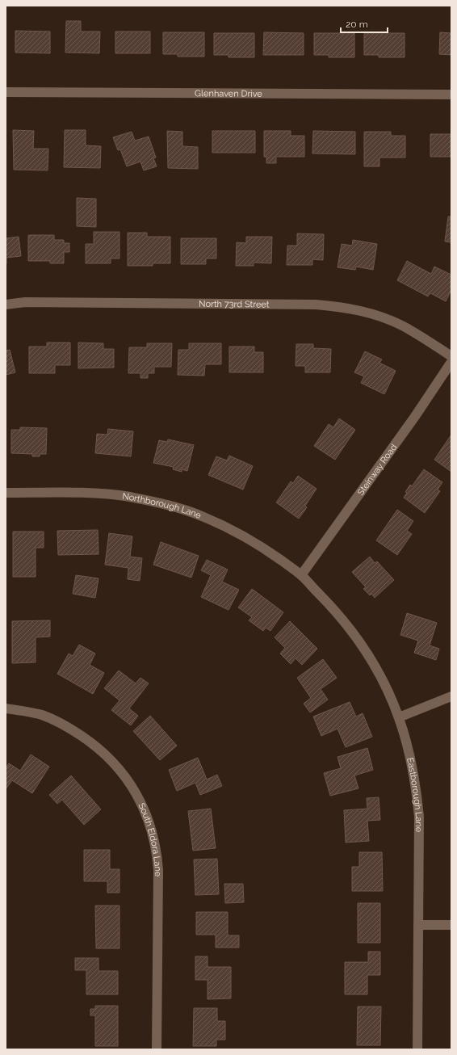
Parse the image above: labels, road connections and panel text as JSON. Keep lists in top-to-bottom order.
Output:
{
  "streets": {
    "street": [
      "Glenhaven Drive",
      "North 73rd Street",
      "Steinway Road",
      "Northborough Lane",
      "Eastborough Lane",
      "South Eldora Lane"
    ]
  },
  "crossings": [
    ["Steinway Road", "Northborough Lane"],
    ["Steinway Road", "Eastborough Lane"],
    ["Northborough Lane", "Eastborough Lane"]
  ],
  "scale_bar": "20 m"
}
